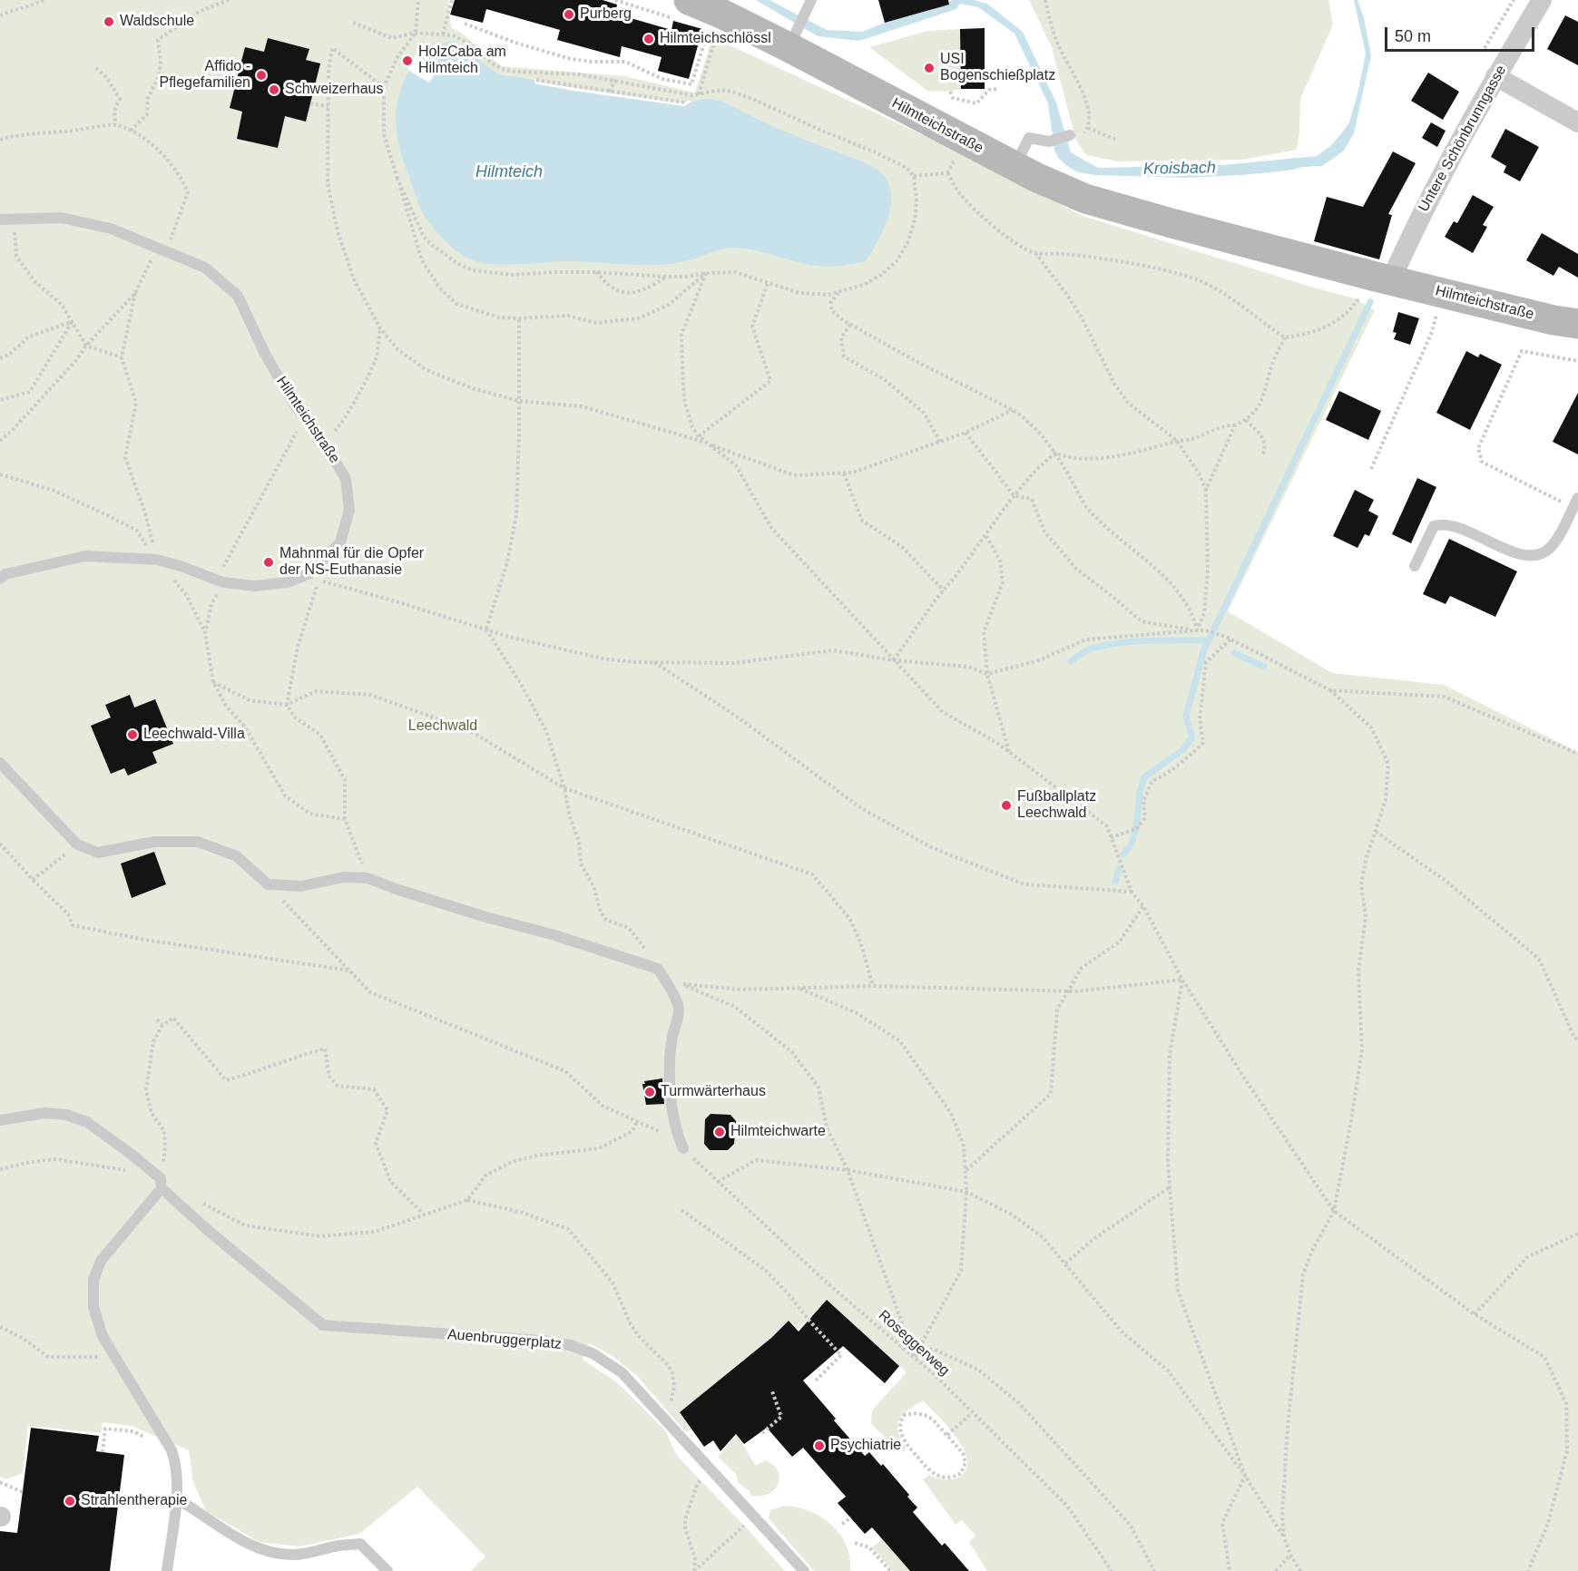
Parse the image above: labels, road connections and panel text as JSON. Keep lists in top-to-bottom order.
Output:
{
  "streets": {
    "main road": ["Hilmteichstraße"],
    "street": ["Untere Schönbrunngasse"],
    "lane": ["Auenbruggerplatz"],
    "path": ["Roseggerweg"]
  },
  "crossings": [
    ["Hilmteichstraße", "Untere Schönbrunngasse"]
  ],
  "water": ["Kroisbach", "Hilmteich"],
  "parks": ["Leechwald"],
  "places": [
    "Purberg",
    "Waldschule",
    "Hilmteichschlössl",
    "HolzCaba am Hilmteich",
    "USI Bogenschießplatz",
    "Affido - Pflegefamilien",
    "Schweizerhaus",
    "Mahnmal für die Opfer der NS-Euthanasie",
    "Leechwald-Villa",
    "Fußballplatz Leechwald",
    "Turmwärterhaus",
    "Hilmteichwarte",
    "Psychiatrie",
    "Strahlentherapie"
  ],
  "scale_bar": "50 m"
}
